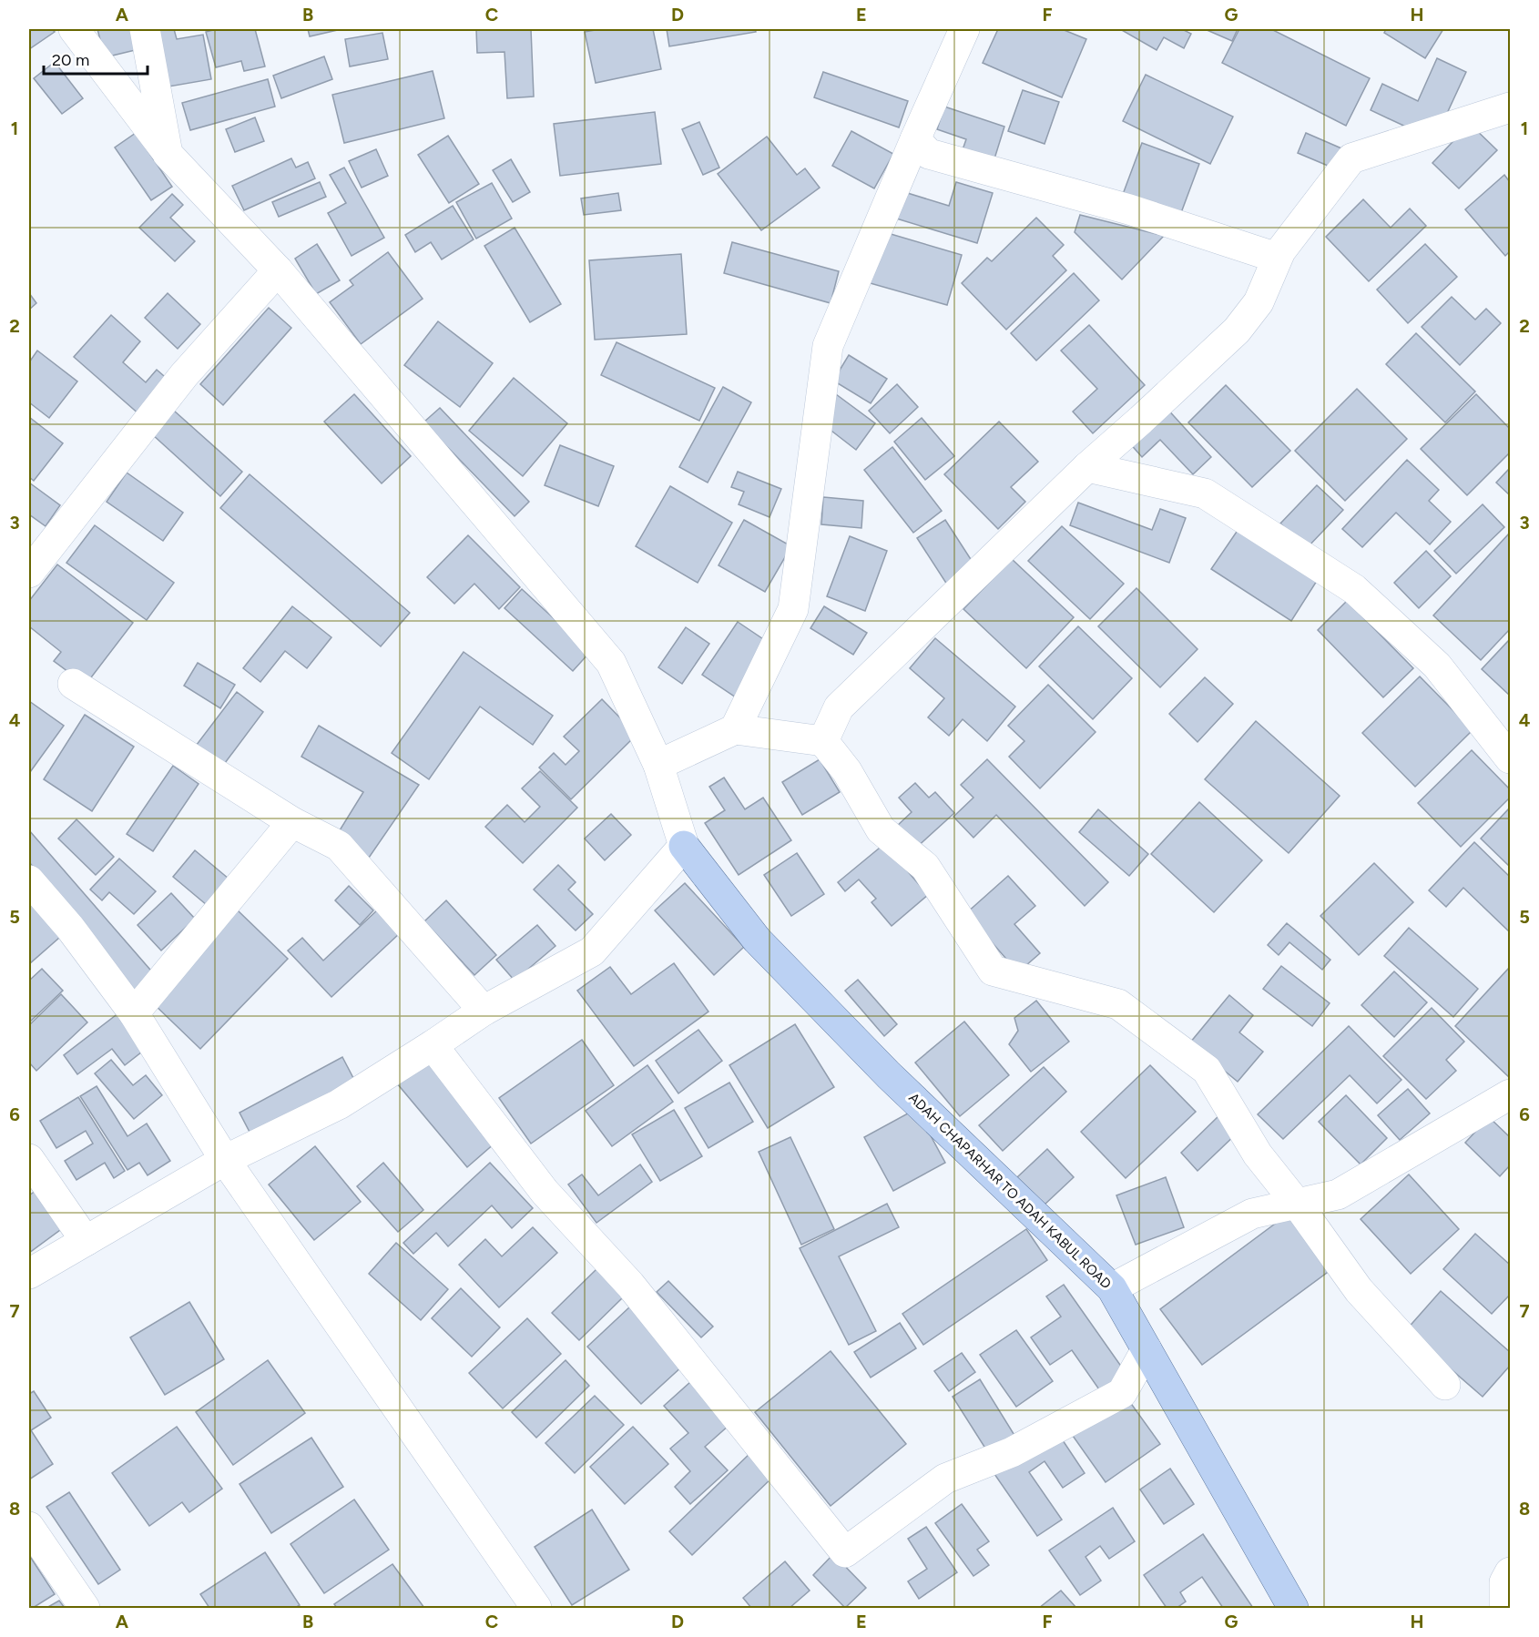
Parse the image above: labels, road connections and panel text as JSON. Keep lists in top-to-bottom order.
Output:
{
  "streets": {
    "main road": ["ADAH CHAPARHAR TO ADAH KABUL ROAD"]
  },
  "scale_bar": "20 m",
  "grid": {
    "columns": [
      "A",
      "B",
      "C",
      "D",
      "E",
      "F",
      "G",
      "H"
    ],
    "rows": [
      "1",
      "2",
      "3",
      "4",
      "5",
      "6",
      "7",
      "8"
    ]
  }
}
